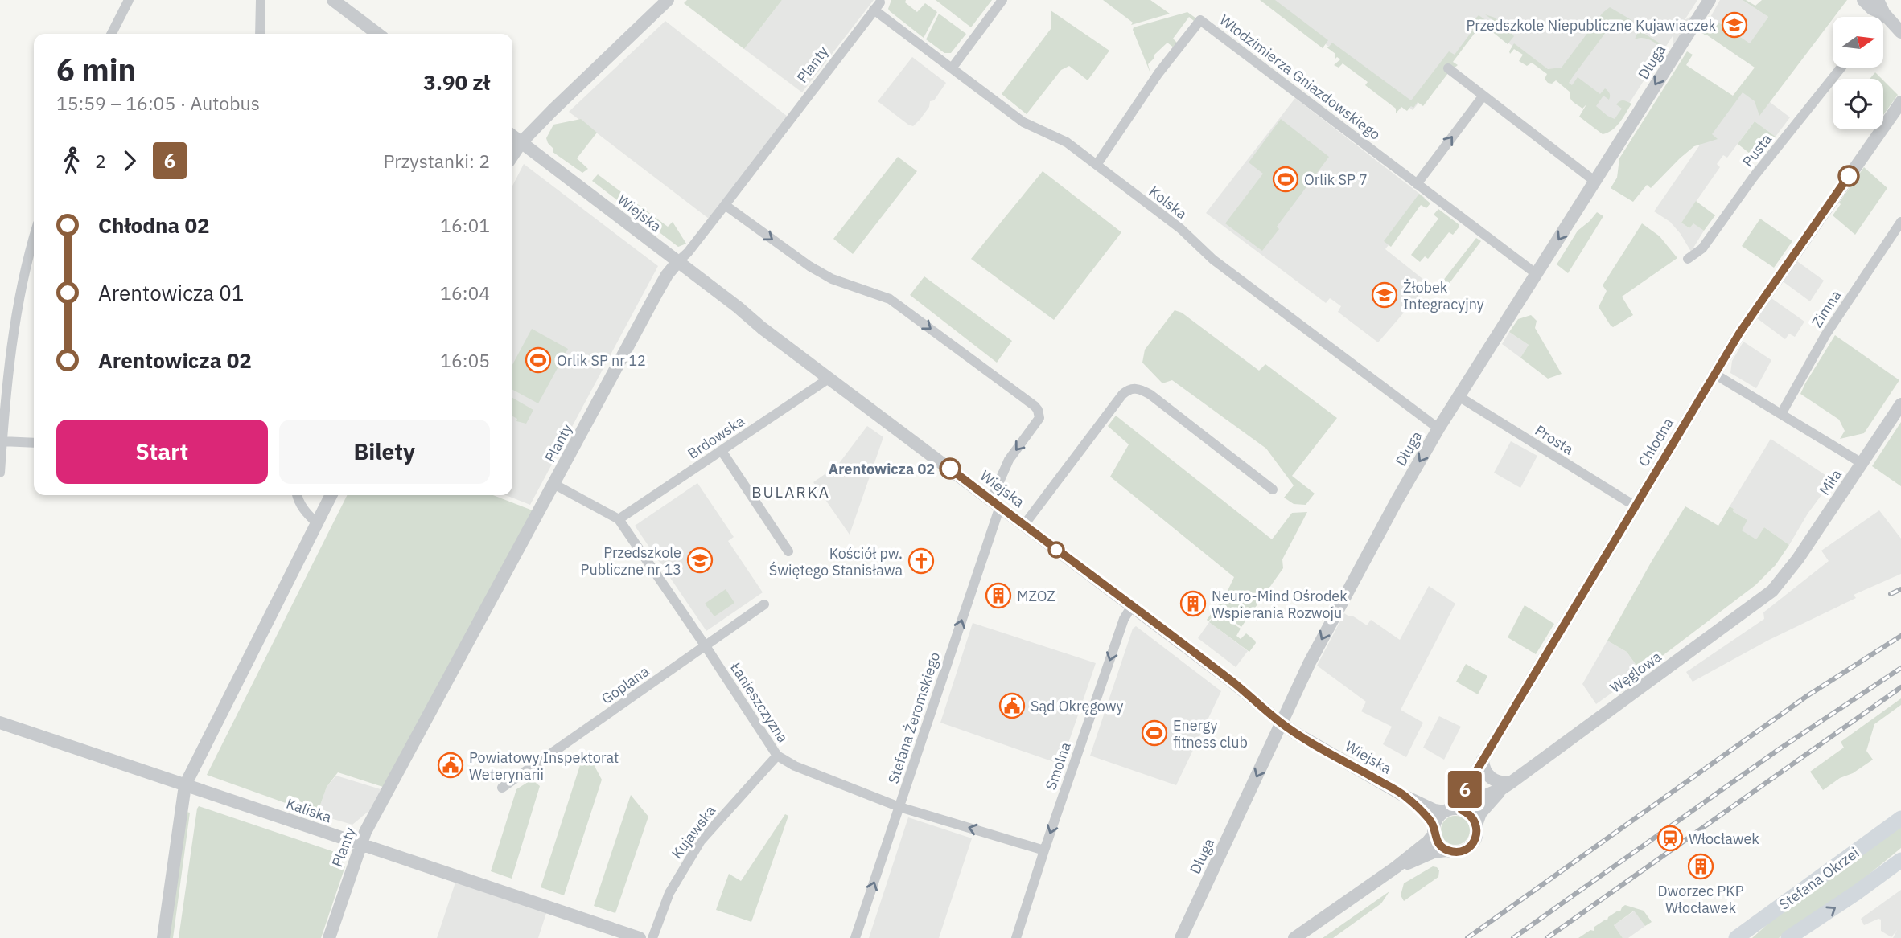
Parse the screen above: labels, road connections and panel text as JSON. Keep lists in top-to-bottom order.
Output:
{
  "streets": {
    "main road": ["Stefana Okrzei"],
    "street": [
      "Długa",
      "Planty",
      "Włodzimierza Gniazdowskiego",
      "Pusta",
      "Kolska",
      "Wiejska",
      "Zimna",
      "Brdowska",
      "Prosta",
      "Chłodna",
      "Miła",
      "Węglowa",
      "Goplana",
      "Łanieszczyzna",
      "Stefana Żeromskiego",
      "Smolna",
      "Kaliska",
      "Kujawska"
    ]
  },
  "crossings": [
    ["Długa", "Włodzimierza Gniazdowskiego"],
    ["Długa", "Kolska"],
    ["Długa", "Wiejska"],
    ["Długa", "Prosta"],
    ["Planty", "Kolska"],
    ["Planty", "Wiejska"],
    ["Planty", "Łanieszczyzna"],
    ["Planty", "Stefana Żeromskiego"],
    ["Planty", "Kaliska"],
    ["Włodzimierza Gniazdowskiego", "Kolska"],
    ["Wiejska", "Brdowska"],
    ["Wiejska", "Chłodna"],
    ["Wiejska", "Węglowa"],
    ["Wiejska", "Stefana Żeromskiego"],
    ["Wiejska", "Smolna"],
    ["Brdowska", "Łanieszczyzna"],
    ["Prosta", "Chłodna"],
    ["Chłodna", "Węglowa"],
    ["Miła", "Węglowa"],
    ["Goplana", "Łanieszczyzna"],
    ["Łanieszczyzna", "Stefana Żeromskiego"],
    ["Łanieszczyzna", "Smolna"],
    ["Łanieszczyzna", "Kujawska"]
  ],
  "one_way": ["Długa", "Smolna"],
  "districts": ["BULARKA"],
  "places": {
    "school or university": ["Przedszkole Niepubliczne Kujawiaczek", "Żłobek Integracyjny", "Przedszkole Publiczne nr 13"],
    "sports": ["Orlik SP 7", "Orlik SP nr 12", "Energy fitness club"],
    "other": ["Arentowicza 02"],
    "church": ["Kościół pw. Świętego Stanisława"],
    "building": ["MZOZ", "Neuro-Mind Ośrodek Wspierania Rozwoju", "Dworzec PKP Włocławek"],
    "public building": ["Sąd Okręgowy", "Powiatowy Inspektorat Weterynarii"],
    "station": ["Włocławek"]
  },
  "lines": ["bus line 6"],
  "north": "right",
  "page": {
    "on_map": "6",
    "heading": ["6 min", "15:59 – 16:05 · Autobus", "3.90 zł"],
    "legs": ["2", "6", "Przystanki: 2"],
    "list": [
      {
        "name": "Chłodna 02",
        "value": "16:01"
      },
      {
        "name": "Arentowicza 01",
        "value": "16:04"
      },
      {
        "name": "Arentowicza 02",
        "value": "16:05"
      }
    ],
    "buttons": ["Start", "Bilety"]
  }
}
